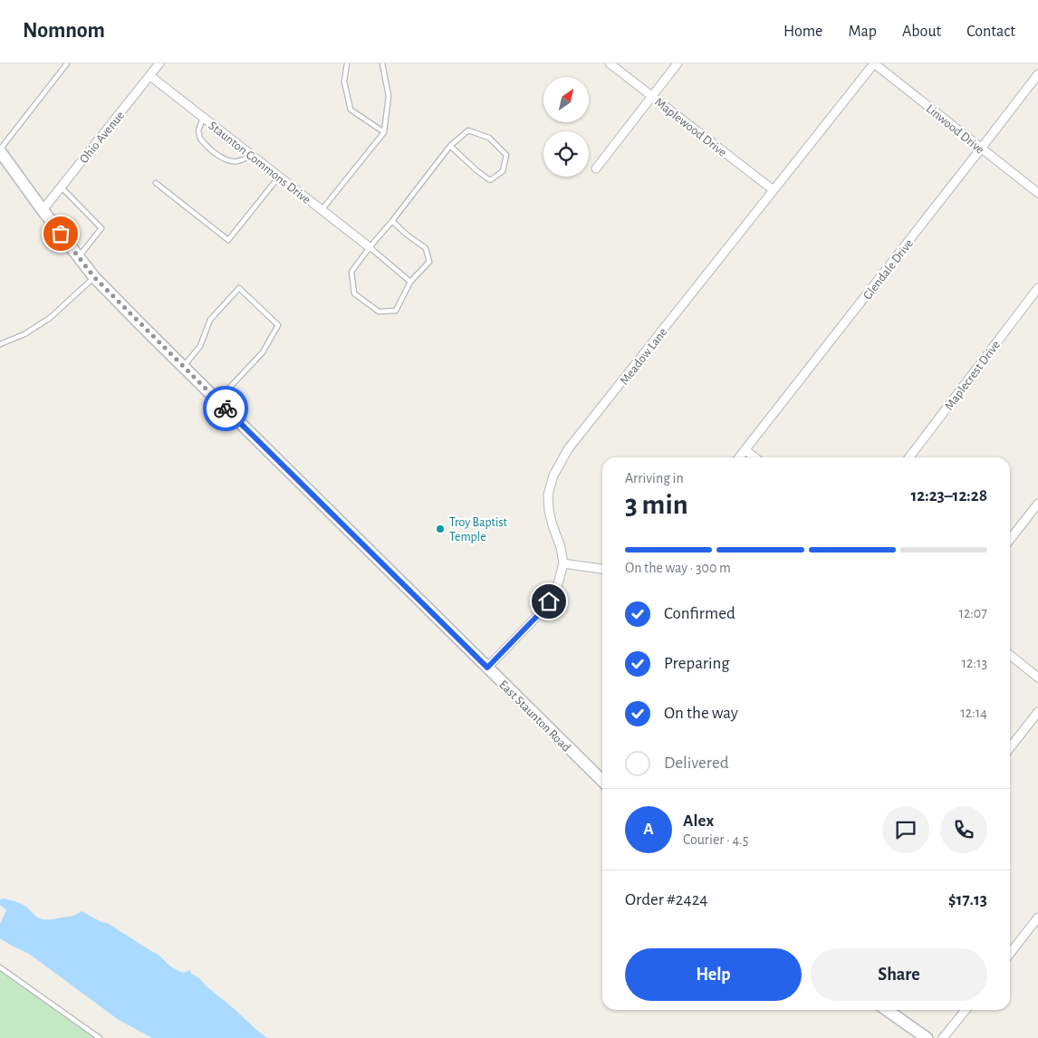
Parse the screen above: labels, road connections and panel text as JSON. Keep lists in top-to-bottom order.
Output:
{
  "streets": {
    "main road": ["East Staunton Road"],
    "street": [
      "Maplewood Drive",
      "Linwood Drive",
      "Ohio Avenue",
      "Staunton Commons Drive",
      "Glendale Drive",
      "Meadow Lane",
      "Maplecrest Drive"
    ]
  },
  "crossings": [
    ["Maplewood Drive", "Meadow Lane"],
    ["Linwood Drive", "Glendale Drive"],
    ["Linwood Drive", "Meadow Lane"],
    ["Ohio Avenue", "Staunton Commons Drive"],
    ["Ohio Avenue", "East Staunton Road"],
    ["Meadow Lane", "East Staunton Road"]
  ],
  "places": ["Troy Baptist Temple"],
  "north": "top right",
  "page": {
    "header": "Nomnom",
    "nav": [
      "Home",
      "Map",
      "About",
      "Contact"
    ],
    "heading": ["3 min", "Arriving in", "12:23–12:28"],
    "panel": [
      "Alex",
      "Courier · 4.5",
      "Order #2424",
      "$17.13"
    ],
    "bar": "On the way · 300 m",
    "list": [
      ["Confirmed", "12:07"],
      ["Preparing", "12:13"],
      ["On the way", "12:14"],
      "Delivered"
    ],
    "round": "A",
    "buttons": ["Help", "Share"]
  }
}
